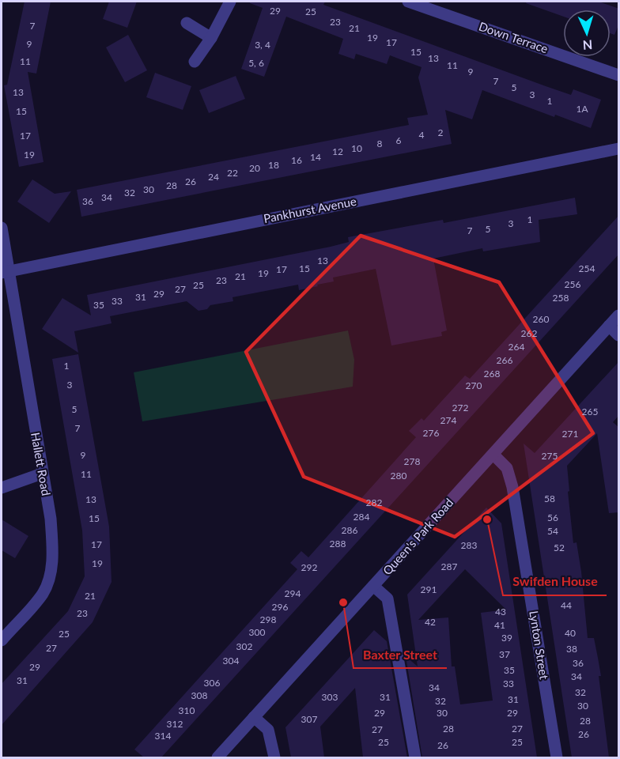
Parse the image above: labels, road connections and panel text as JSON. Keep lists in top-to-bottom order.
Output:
{
  "streets": {
    "street": [
      "Down Terrace",
      "Pankhurst Avenue",
      "Hallett Road",
      "Queen's Park Road",
      "Lynton Street"
    ]
  },
  "crossings": [
    ["Pankhurst Avenue", "Hallett Road"],
    ["Queen's Park Road", "Lynton Street"]
  ],
  "places": ["Swifden House", "Baxter Street"],
  "house_numbers": [
    "29",
    "25",
    "23",
    "7",
    "21",
    "19",
    "17",
    "9",
    "3, 4",
    "15",
    "13",
    "11",
    "5, 6",
    "11",
    "9",
    "7",
    "5",
    "13",
    "3",
    "1",
    "1A",
    "15",
    "2",
    "4",
    "17",
    "6",
    "8",
    "10",
    "12",
    "19",
    "14",
    "16",
    "18",
    "20",
    "22",
    "24",
    "26",
    "28",
    "30",
    "32",
    "34",
    "36",
    "1",
    "3",
    "5",
    "7",
    "13",
    "15",
    "254",
    "17",
    "19",
    "21",
    "23",
    "256",
    "25",
    "27",
    "29",
    "31",
    "258",
    "33",
    "35",
    "260",
    "262",
    "264",
    "266",
    "1",
    "268",
    "3",
    "270",
    "272",
    "5",
    "265",
    "274",
    "7",
    "276",
    "271",
    "9",
    "275",
    "278",
    "11",
    "280",
    "58",
    "13",
    "282",
    "284",
    "56",
    "15",
    "286",
    "54",
    "288",
    "17",
    "283",
    "52",
    "19",
    "287",
    "292",
    "291",
    "294",
    "21",
    "44",
    "296",
    "43",
    "23",
    "298",
    "42",
    "41",
    "300",
    "40",
    "25",
    "39",
    "302",
    "27",
    "38",
    "37",
    "304",
    "36",
    "29",
    "35",
    "34",
    "31",
    "306",
    "33",
    "34",
    "32",
    "308",
    "303",
    "31",
    "31",
    "32",
    "30",
    "310",
    "29",
    "30",
    "29",
    "307",
    "28",
    "312",
    "28",
    "27",
    "27",
    "26",
    "314",
    "25",
    "25",
    "26"
  ],
  "north": "bottom"
}
